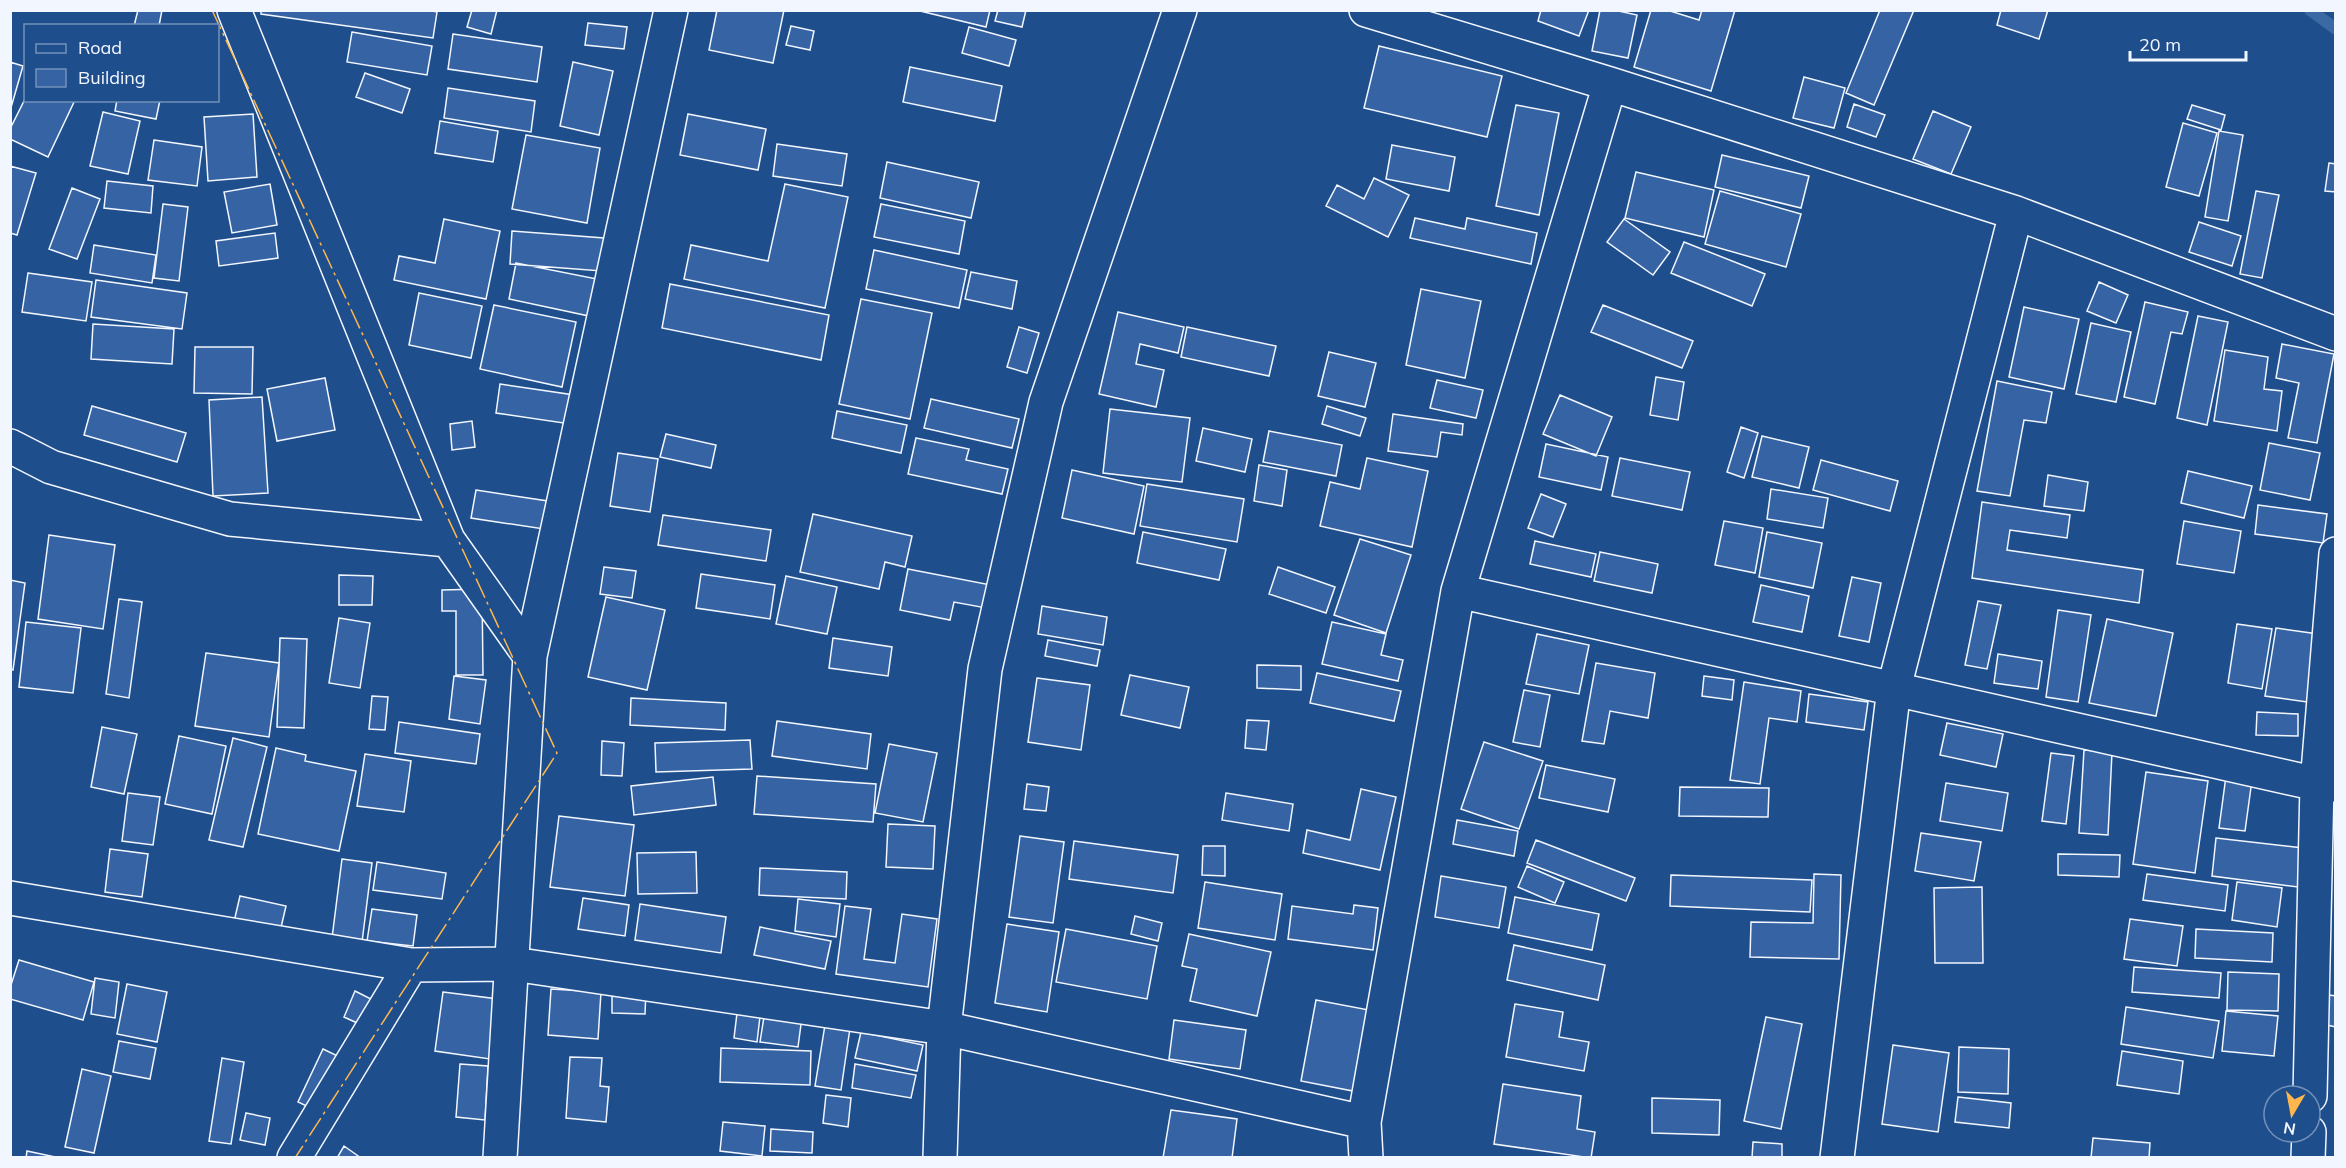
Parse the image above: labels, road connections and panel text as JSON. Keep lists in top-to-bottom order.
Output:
{
  "legend": ["Road", "Building"],
  "scale_bar": "20 m",
  "north": "bottom"
}
